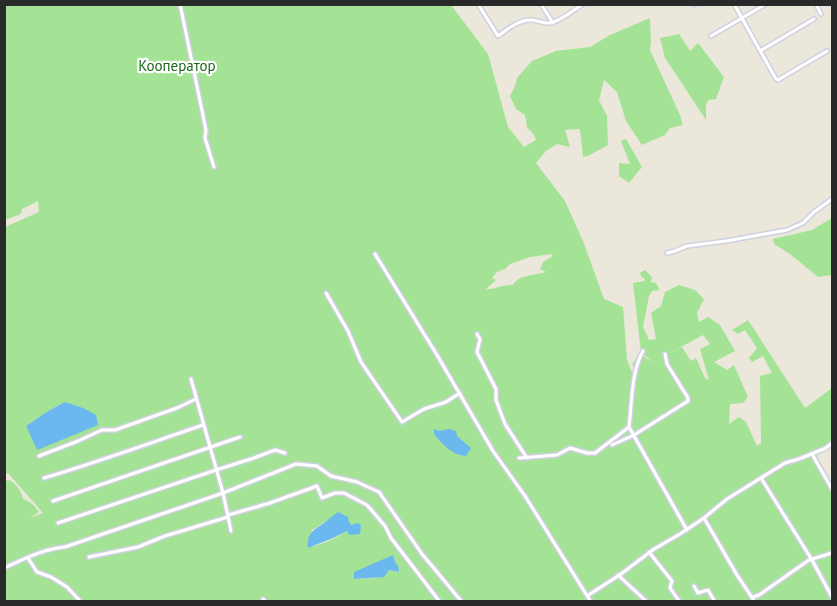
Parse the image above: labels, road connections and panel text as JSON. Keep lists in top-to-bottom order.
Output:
{
  "parks": ["Кооператор"]
}
